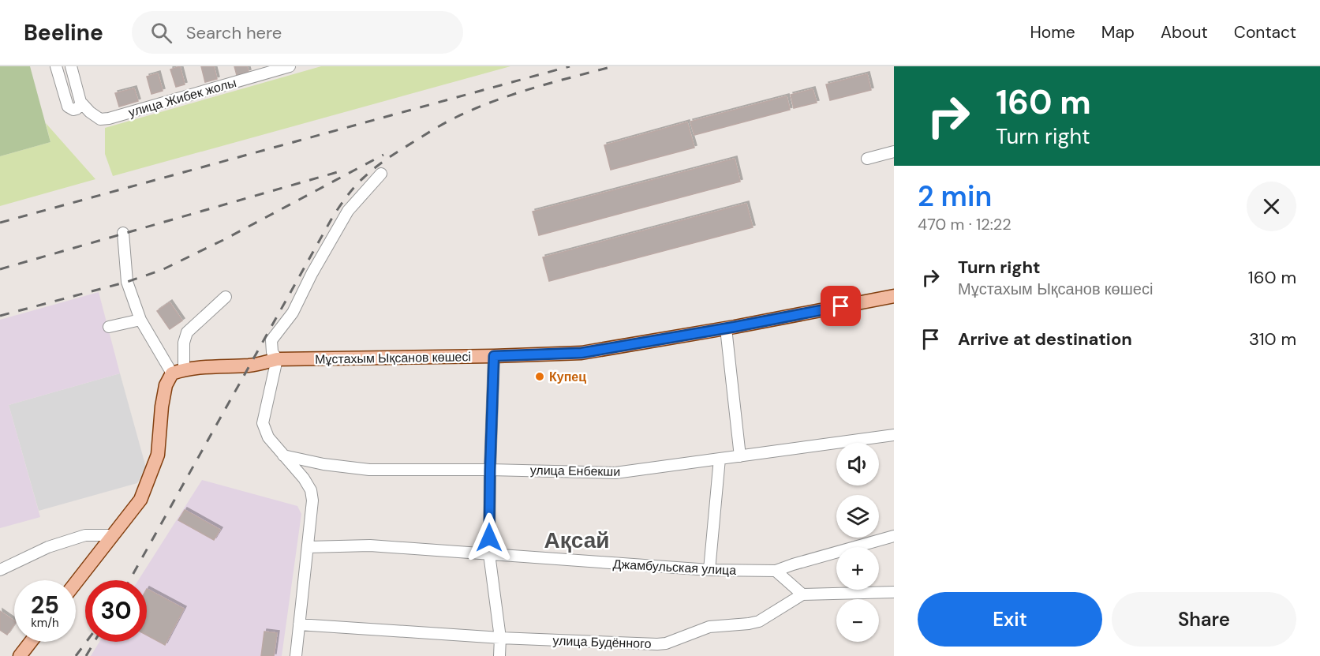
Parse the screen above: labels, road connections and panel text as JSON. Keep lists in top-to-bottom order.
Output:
{
  "streets": {
    "main road": ["Мұстахым Ықсанов көшесі"],
    "street": [
      "улица Жибек жолы",
      "улица Енбекши",
      "Джамбульская улица",
      "улица Будённого"
    ]
  },
  "districts": ["Ақсай"],
  "places": ["Купец"],
  "page": {
    "header": "Beeline",
    "search": "Search here",
    "nav": [
      "Home",
      "Map",
      "About",
      "Contact"
    ],
    "turn": ["160 m", "Turn right"],
    "heading": ["2 min", "470 m · 12:22"],
    "list": [
      {
        "name": "Turn right",
        "note": "Мұстахым Ықсанов көшесі",
        "value": "160 m"
      },
      {
        "name": "Arrive at destination",
        "value": "310 m"
      }
    ],
    "map_buttons": ["+", "−"],
    "speed": "25 km/h",
    "limit": "30",
    "buttons": ["Exit", "Share"]
  }
}
